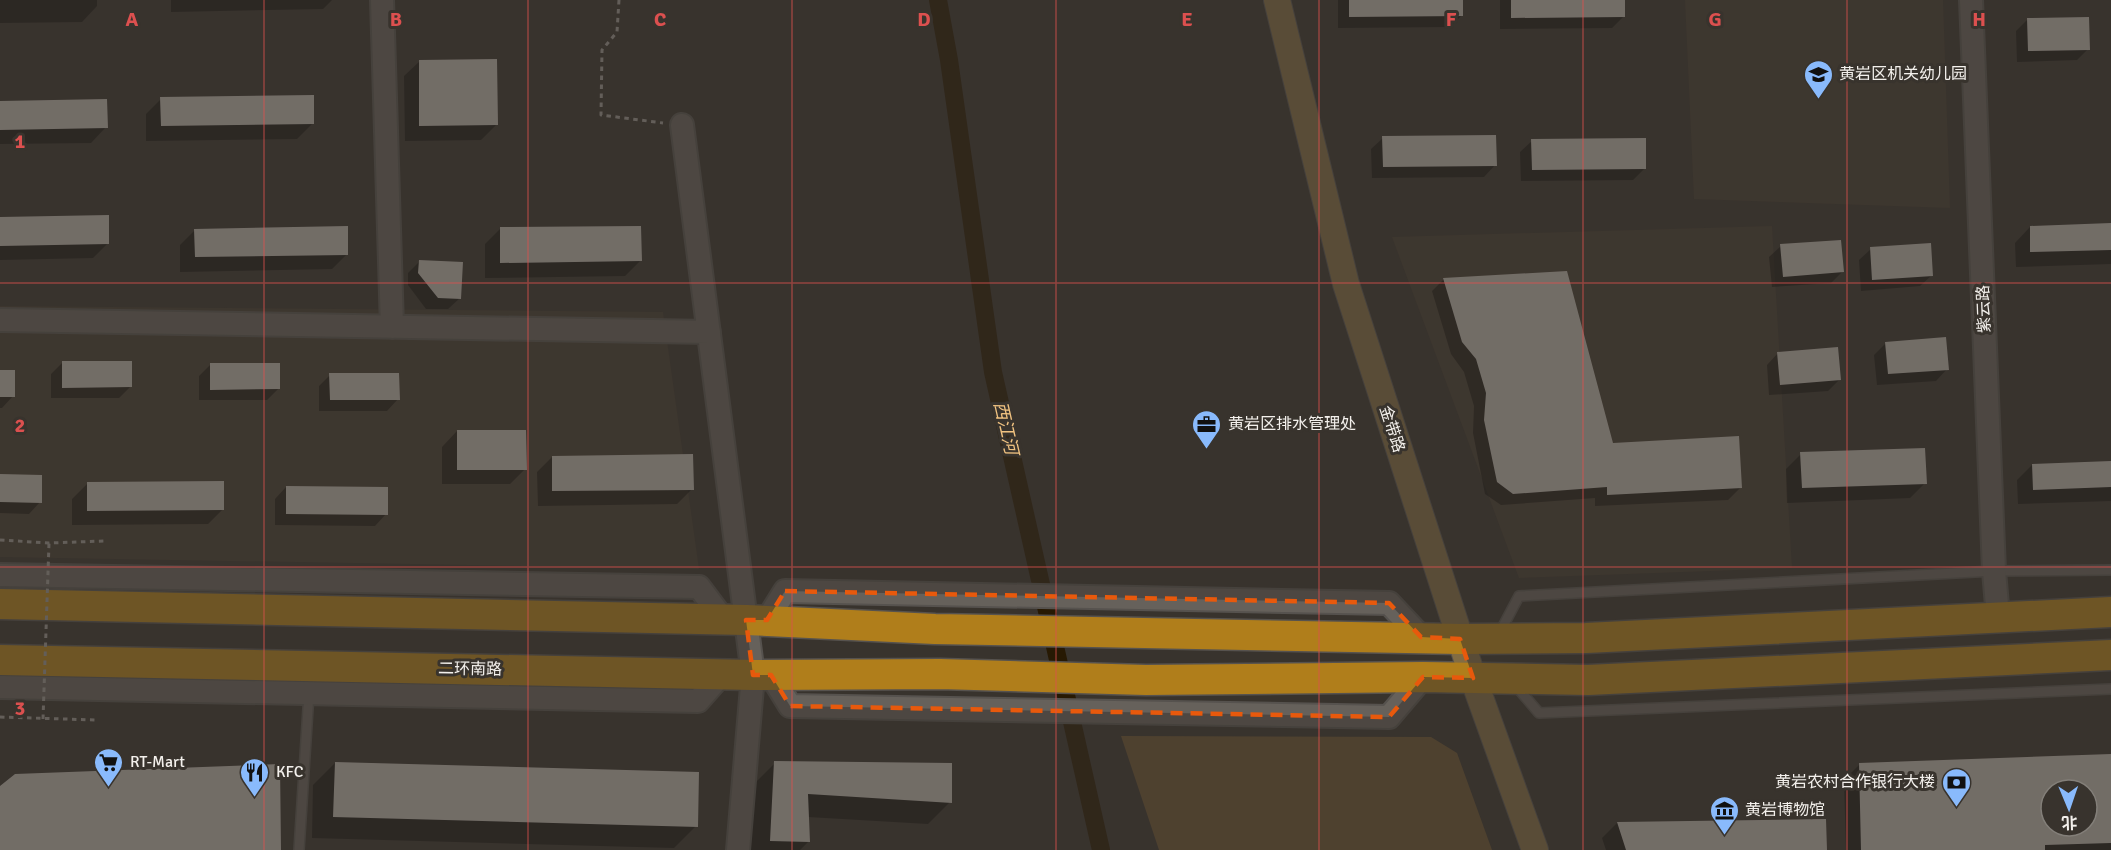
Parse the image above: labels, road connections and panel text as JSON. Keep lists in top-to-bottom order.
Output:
{
  "streets": {
    "highway": ["二环南路"],
    "main road": ["金带路"],
    "street": ["紫云路"]
  },
  "crossings": [
    ["金带路", "二环南路"]
  ],
  "water": ["西江河"],
  "places": {
    "school or university": ["黄岩区机关幼儿园"],
    "office": ["黄岩区排水管理处"],
    "supermarket": ["RT-Mart"],
    "restaurant": ["KFC"],
    "bank": ["黄岩农村合作银行大楼"],
    "museum": ["黄岩博物馆"]
  },
  "north": "bottom",
  "grid": {
    "columns": [
      "A",
      "B",
      "C",
      "D",
      "E",
      "F",
      "G",
      "H"
    ],
    "rows": ["1", "2", "3"]
  }
}
